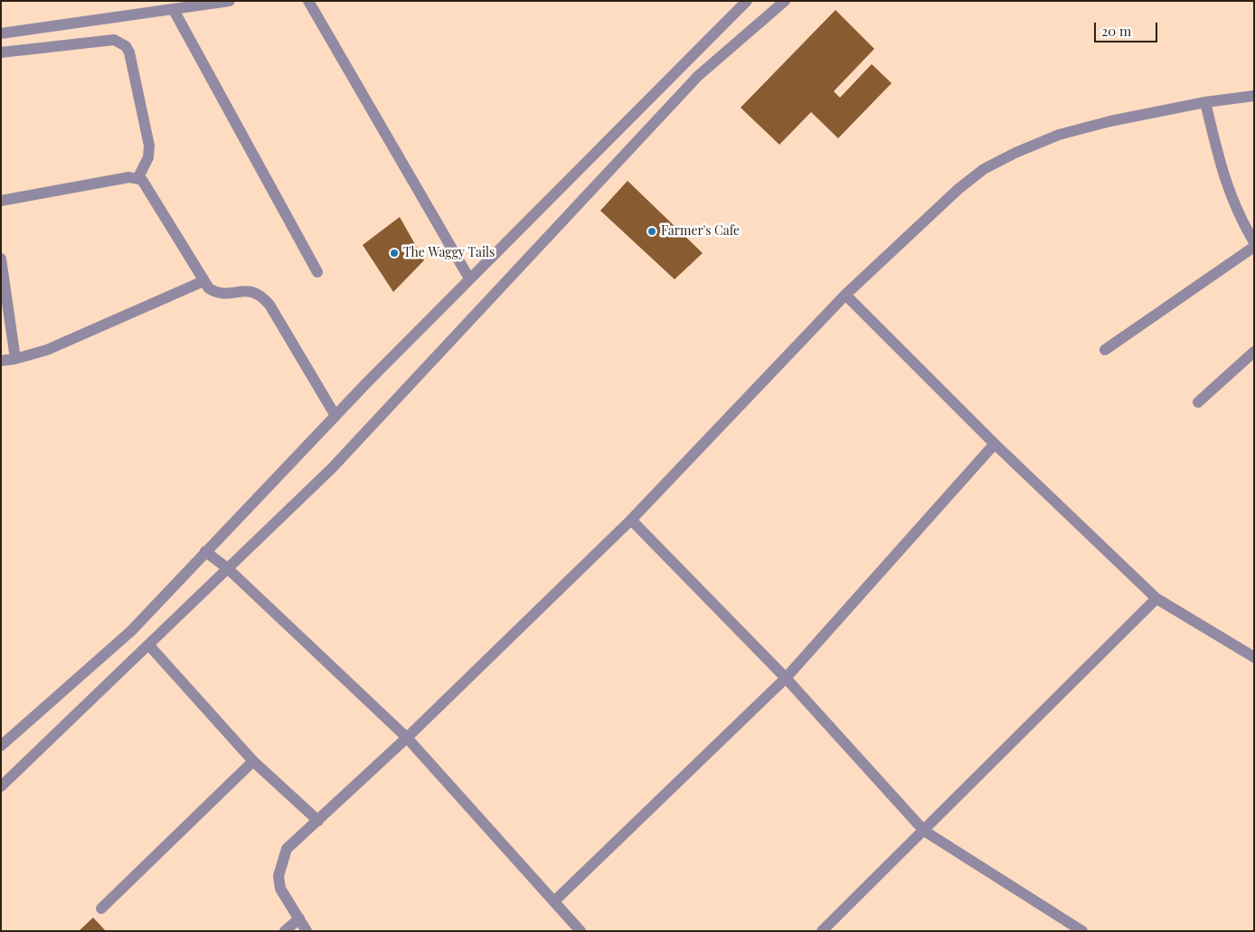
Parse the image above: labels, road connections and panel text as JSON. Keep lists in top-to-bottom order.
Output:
{
  "places": ["Farmer's Cafe", "The Waggy Tails"],
  "scale_bar": "20 m"
}
